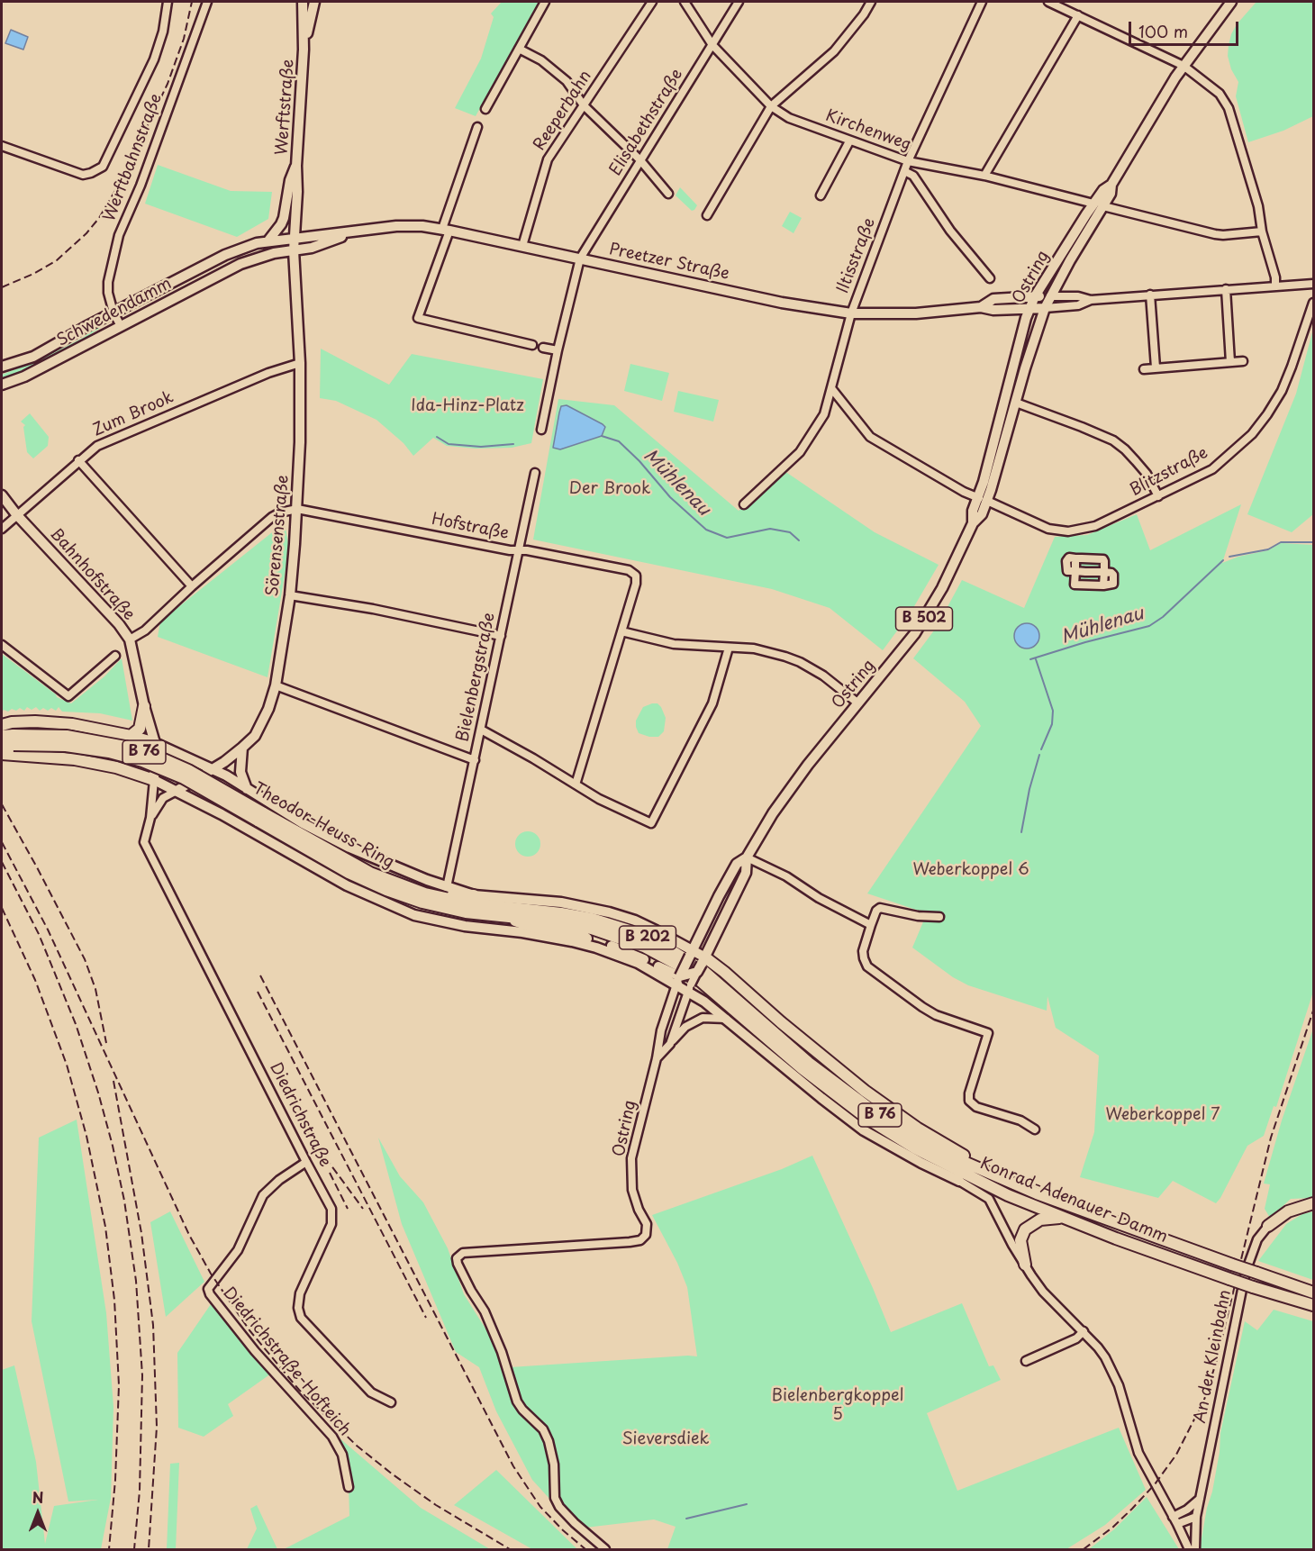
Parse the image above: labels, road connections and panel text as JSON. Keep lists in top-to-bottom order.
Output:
{
  "streets": {
    "highway": [
      "B 76",
      "Theodor-Heuss-Ring",
      "B 202",
      "Konrad-Adenauer-Damm"
    ],
    "main road": [
      "Werftstraße",
      "Preetzer Straße",
      "Ostring",
      "Schwedendamm",
      "Sörensenstraße",
      "Bahnhofstraße",
      "B 502"
    ],
    "street": [
      "Reeperbahn",
      "Elisabethstraße",
      "Kirchenweg",
      "Werftbahnstraße",
      "Iltisstraße",
      "Zum Brook",
      "Blitzstraße",
      "Hofstraße",
      "Bielenbergstraße",
      "Diedrichstraße",
      "An der Kleinbahn",
      "Diedrichstraße-Hofteich"
    ]
  },
  "crossings": [
    ["Werftstraße", "Preetzer Straße"],
    ["Werftstraße", "Schwedendamm"],
    ["Werftstraße", "Sörensenstraße"],
    ["Reeperbahn", "Preetzer Straße"],
    ["Elisabethstraße", "Kirchenweg"],
    ["Elisabethstraße", "Preetzer Straße"],
    ["Kirchenweg", "Iltisstraße"],
    ["Kirchenweg", "Ostring"],
    ["Werftbahnstraße", "Schwedendamm"],
    ["Iltisstraße", "Preetzer Straße"],
    ["Iltisstraße", "Blitzstraße"],
    ["Preetzer Straße", "Ostring"],
    ["Preetzer Straße", "Schwedendamm"],
    ["Preetzer Straße", "Sörensenstraße"],
    ["Ostring", "Blitzstraße"],
    ["Ostring", "B 76"],
    ["Ostring", "Theodor-Heuss-Ring"],
    ["Ostring", "Konrad-Adenauer-Damm"],
    ["Schwedendamm", "Sörensenstraße"],
    ["Zum Brook", "Sörensenstraße"],
    ["Zum Brook", "Bahnhofstraße"],
    ["Hofstraße", "Sörensenstraße"],
    ["Hofstraße", "Bielenbergstraße"],
    ["Sörensenstraße", "Diedrichstraße"],
    ["Bahnhofstraße", "B 76"],
    ["Bahnhofstraße", "Diedrichstraße"],
    ["B 76", "Theodor-Heuss-Ring"],
    ["B 76", "Diedrichstraße"],
    ["B 76", "Konrad-Adenauer-Damm"],
    ["Theodor-Heuss-Ring", "Konrad-Adenauer-Damm"],
    ["Diedrichstraße", "Diedrichstraße-Hofteich"]
  ],
  "water": ["Mühlenau"],
  "parks": [
    "Ida-Hinz-Platz",
    "Der Brook",
    "Weberkoppel 6",
    "Weberkoppel 7",
    "Bielenbergkoppel 5",
    "Sieversdiek"
  ],
  "scale_bar": "100 m",
  "north": "top"
}
